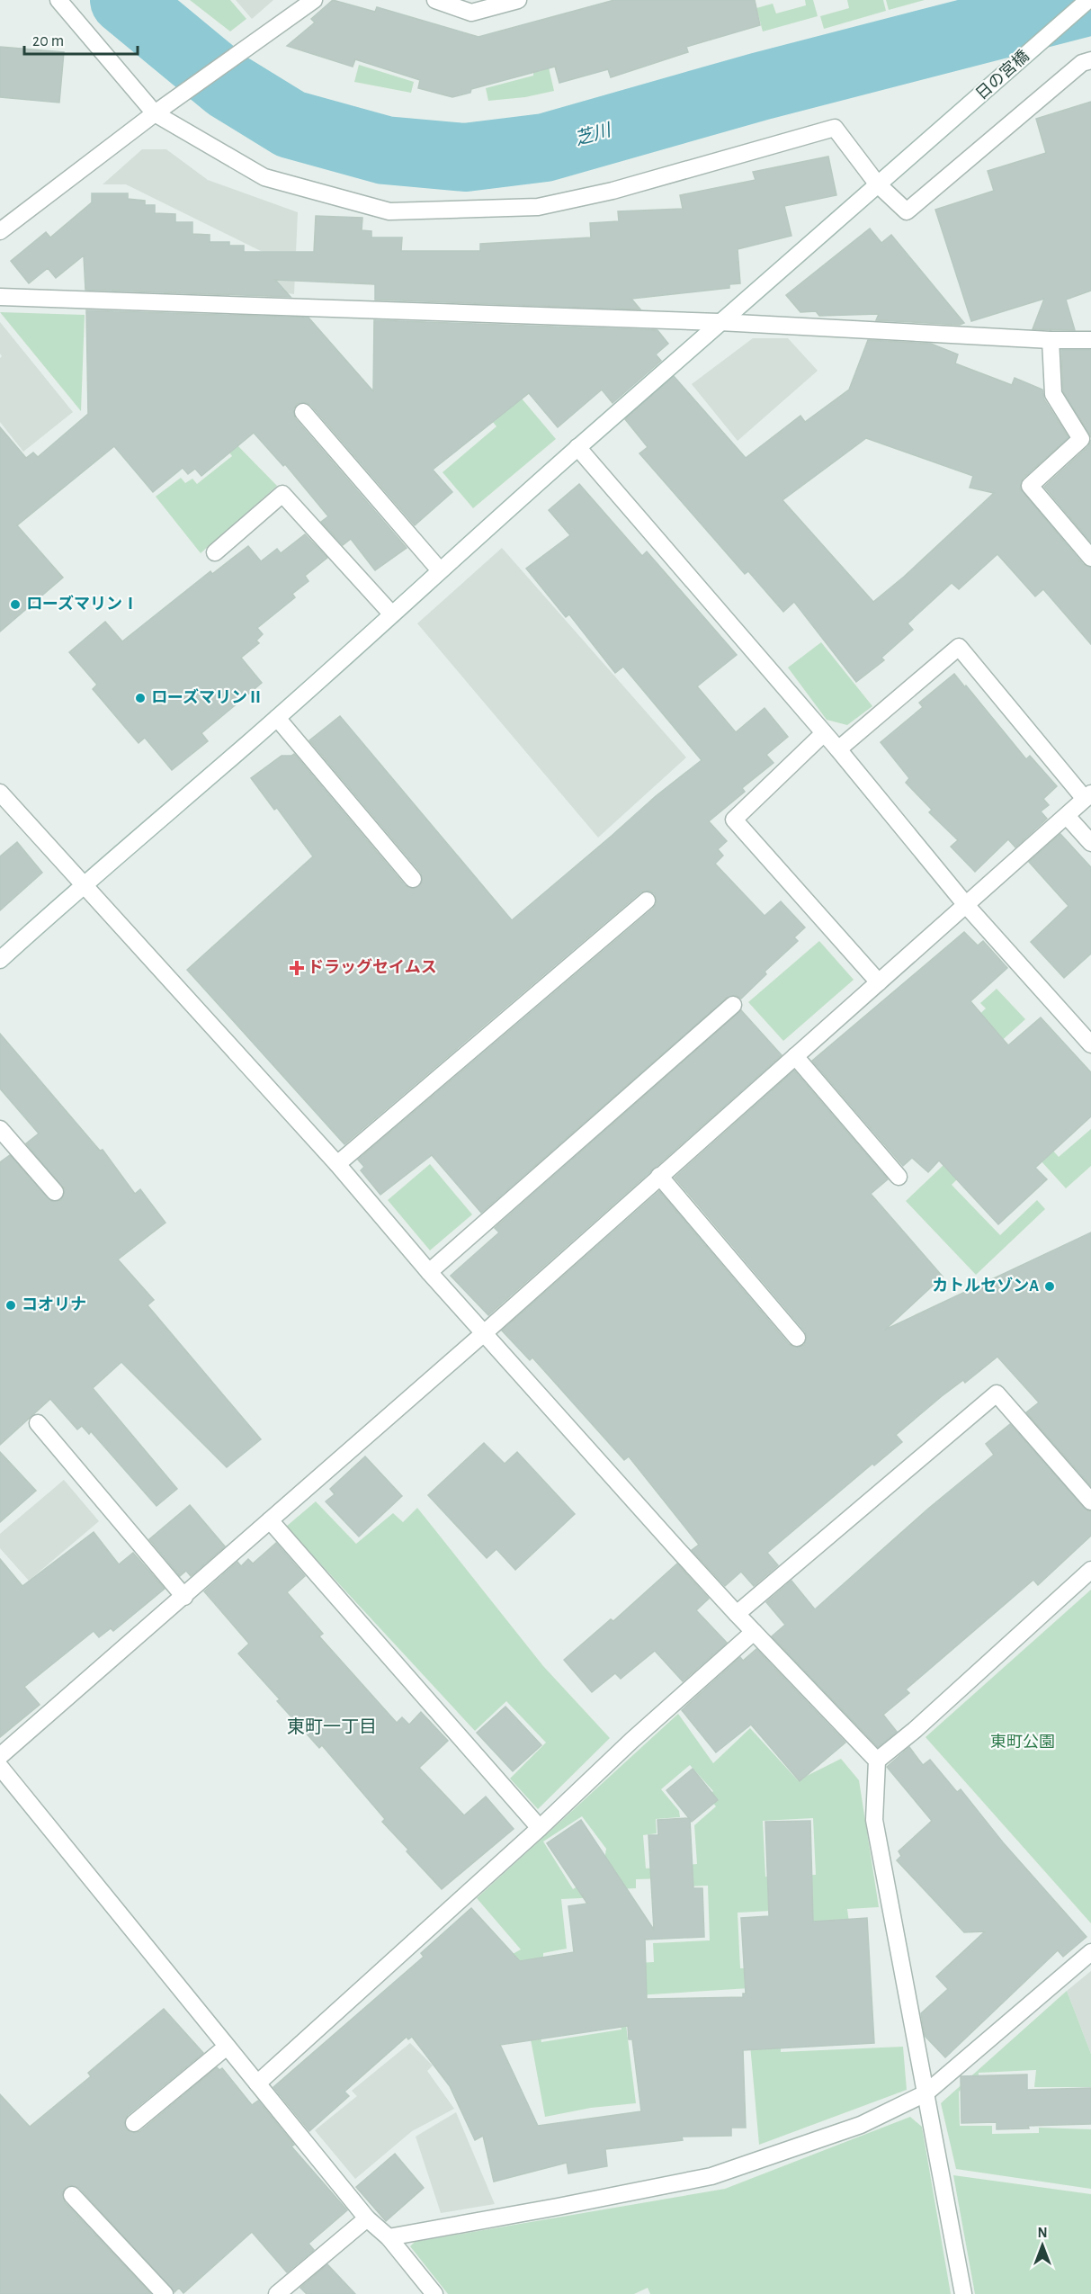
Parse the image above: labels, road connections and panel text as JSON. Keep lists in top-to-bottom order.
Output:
{
  "streets": {
    "street": ["日の宮橋"]
  },
  "districts": ["東町一丁目"],
  "water": ["芝川"],
  "parks": ["東町公園"],
  "places": {
    "other": [
      "ローズマリンⅠ",
      "ローズマリンⅡ",
      "カトルセゾンA",
      "コオリナ"
    ],
    "health": ["ドラッグセイムス"]
  },
  "scale_bar": "20 m",
  "north": "top"
}
